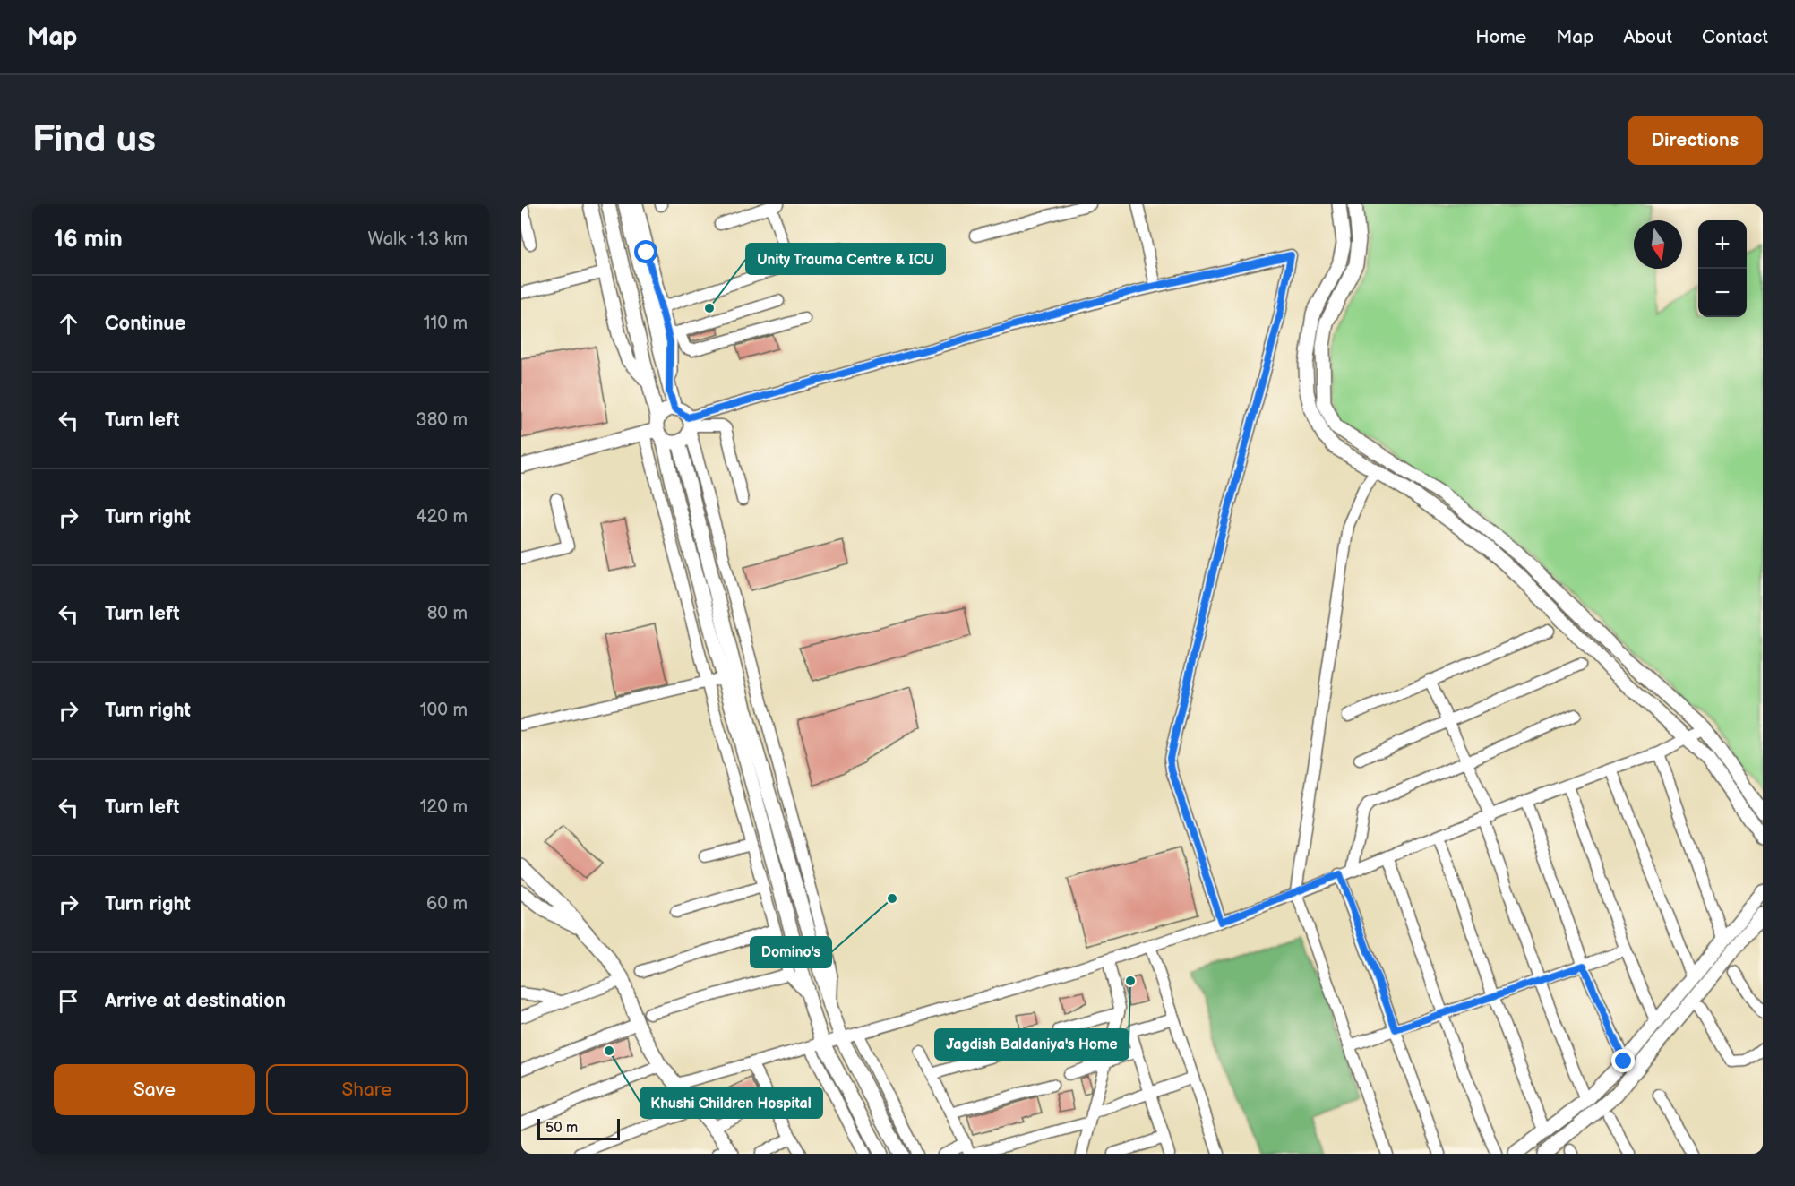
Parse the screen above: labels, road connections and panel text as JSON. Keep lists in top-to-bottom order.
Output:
{
  "places": [
    "Unity Trauma Centre & ICU",
    "Domino's",
    "Jagdish Baldaniya's Home",
    "Khushi Children Hospital"
  ],
  "scale_bar": "50 m",
  "north": "bottom",
  "page": {
    "header": "Map",
    "nav": [
      "Home",
      "Map",
      "About",
      "Contact"
    ],
    "buttons": [
      "Directions",
      ["Save", "Share"]
    ],
    "title": "Find us",
    "heading": ["16 min", "Walk · 1.3 km"],
    "map_buttons": ["+", "−"],
    "list": [
      ["Continue", "110 m"],
      ["Turn left", "380 m"],
      ["Turn right", "420 m"],
      ["Turn left", "80 m"],
      ["Turn right", "100 m"],
      ["Turn left", "120 m"],
      ["Turn right", "60 m"],
      "Arrive at destination"
    ],
    "scale": "50 m"
  }
}
